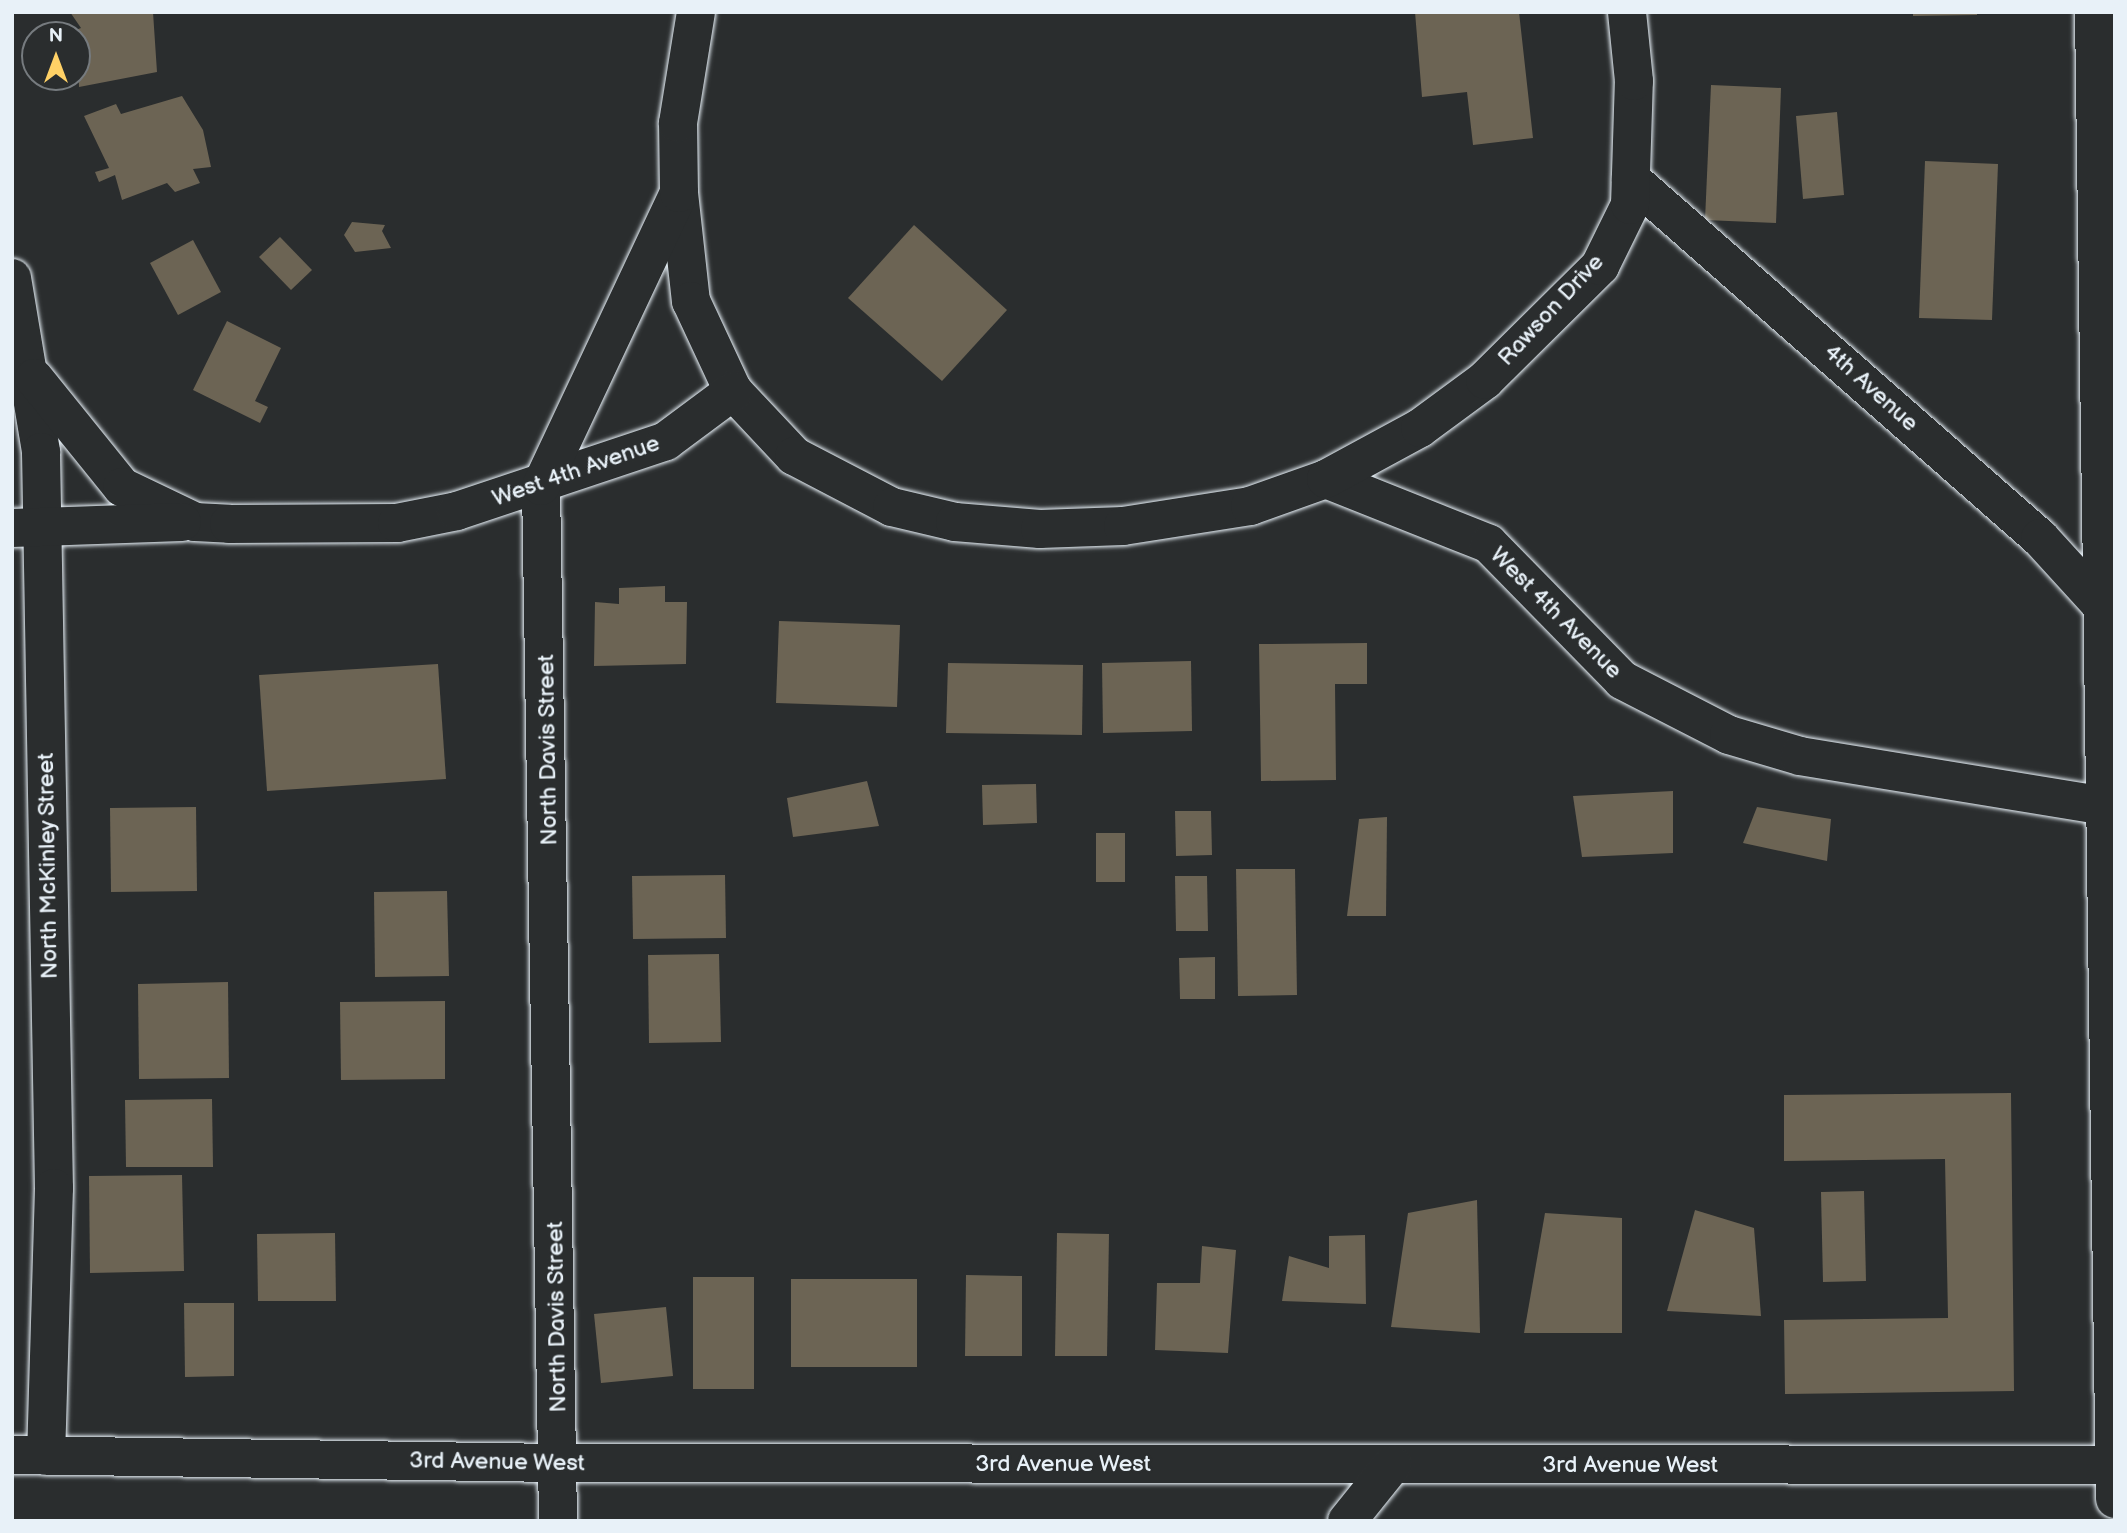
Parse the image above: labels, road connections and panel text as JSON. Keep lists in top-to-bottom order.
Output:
{
  "streets": {
    "street": [
      "Rawson Drive",
      "4th Avenue",
      "West 4th Avenue",
      "North Davis Street",
      "North McKinley Street",
      "3rd Avenue West"
    ]
  },
  "crossings": [
    ["Rawson Drive", "4th Avenue"],
    ["Rawson Drive", "West 4th Avenue"],
    ["West 4th Avenue", "North Davis Street"],
    ["West 4th Avenue", "North McKinley Street"],
    ["North Davis Street", "3rd Avenue West"],
    ["North McKinley Street", "3rd Avenue West"]
  ],
  "north": "top"
}
